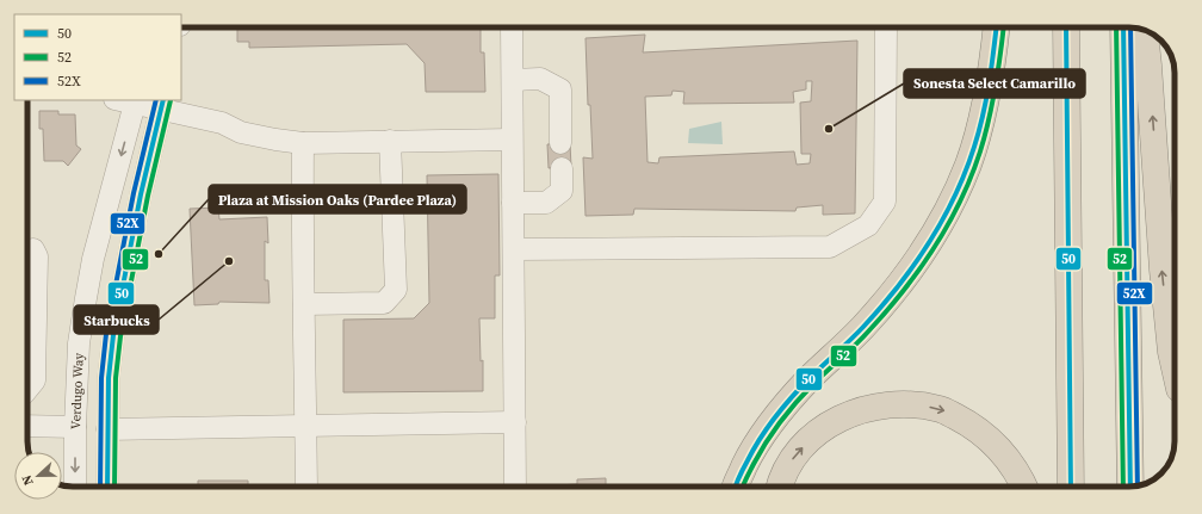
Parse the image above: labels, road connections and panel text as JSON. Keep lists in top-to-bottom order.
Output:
{
  "streets": {
    "street": ["Verdugo Way"]
  },
  "places": ["Sonesta Select Camarillo", "Plaza at Mission Oaks (Pardee Plaza)", "Starbucks"],
  "lines": ["transit line 50", "transit line 52", "transit line 52X"],
  "legend": ["50", "52", "52X"],
  "north": "left"
}
